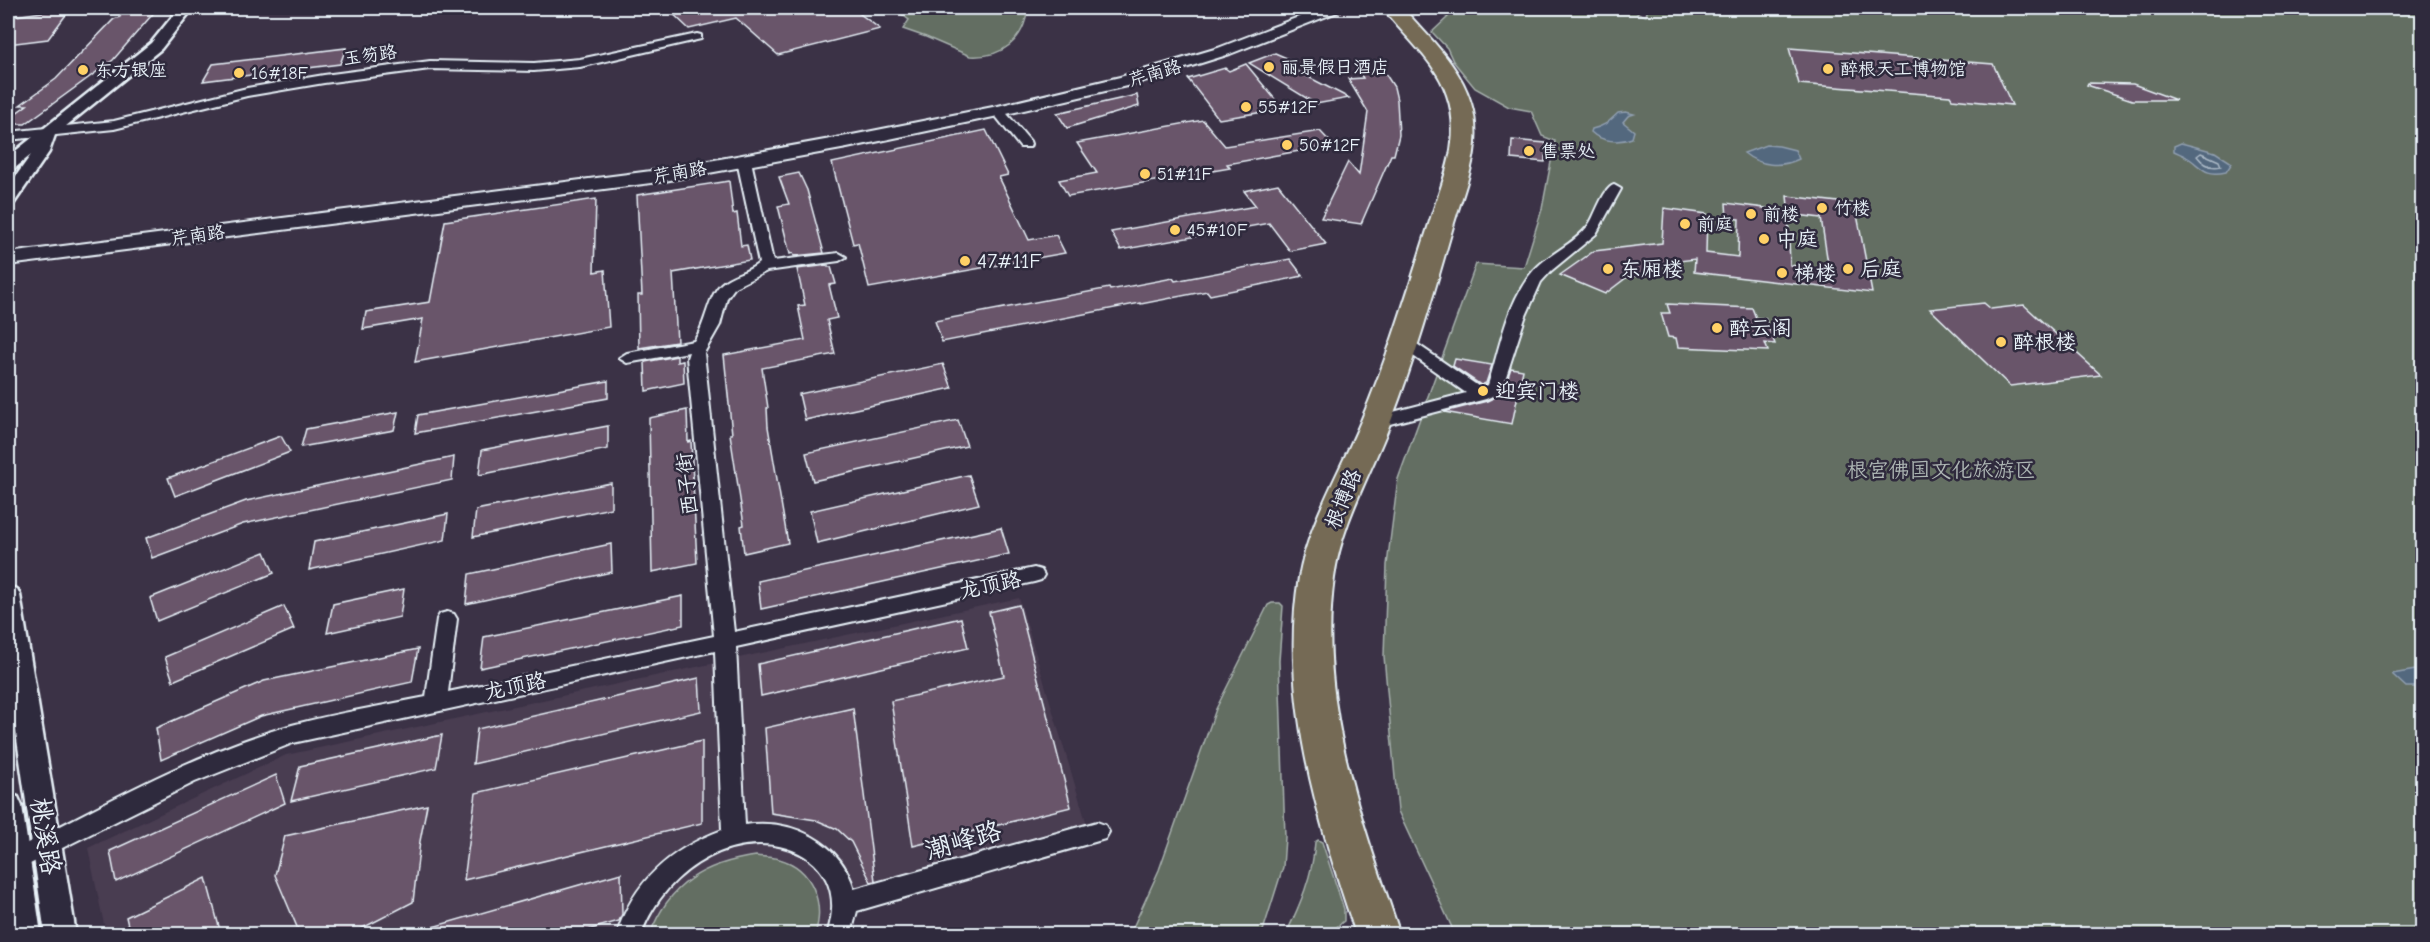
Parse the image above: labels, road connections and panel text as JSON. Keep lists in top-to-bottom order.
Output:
{
  "streets": {
    "highway": ["根博路"],
    "main road": ["芹南路"],
    "street": [
      "玉笏路",
      "西子街",
      "龙顶路",
      "桃溪路",
      "潮峰路"
    ]
  },
  "crossings": [
    ["西子街", "龙顶路"],
    ["龙顶路", "桃溪路"]
  ],
  "parks": ["根宫佛国文化旅游区"],
  "places": [
    "丽景假日酒店",
    "醉根天工博物馆",
    "东方银座",
    "16#18F",
    "55#12F",
    "50#12F",
    "售票处",
    "51#11F",
    "竹楼",
    "前楼",
    "前庭",
    "45#10F",
    "中庭",
    "47#11F",
    "东厢楼",
    "后庭",
    "梯楼",
    "醉云阁",
    "醉根楼",
    "迎宾门楼"
  ]
}
